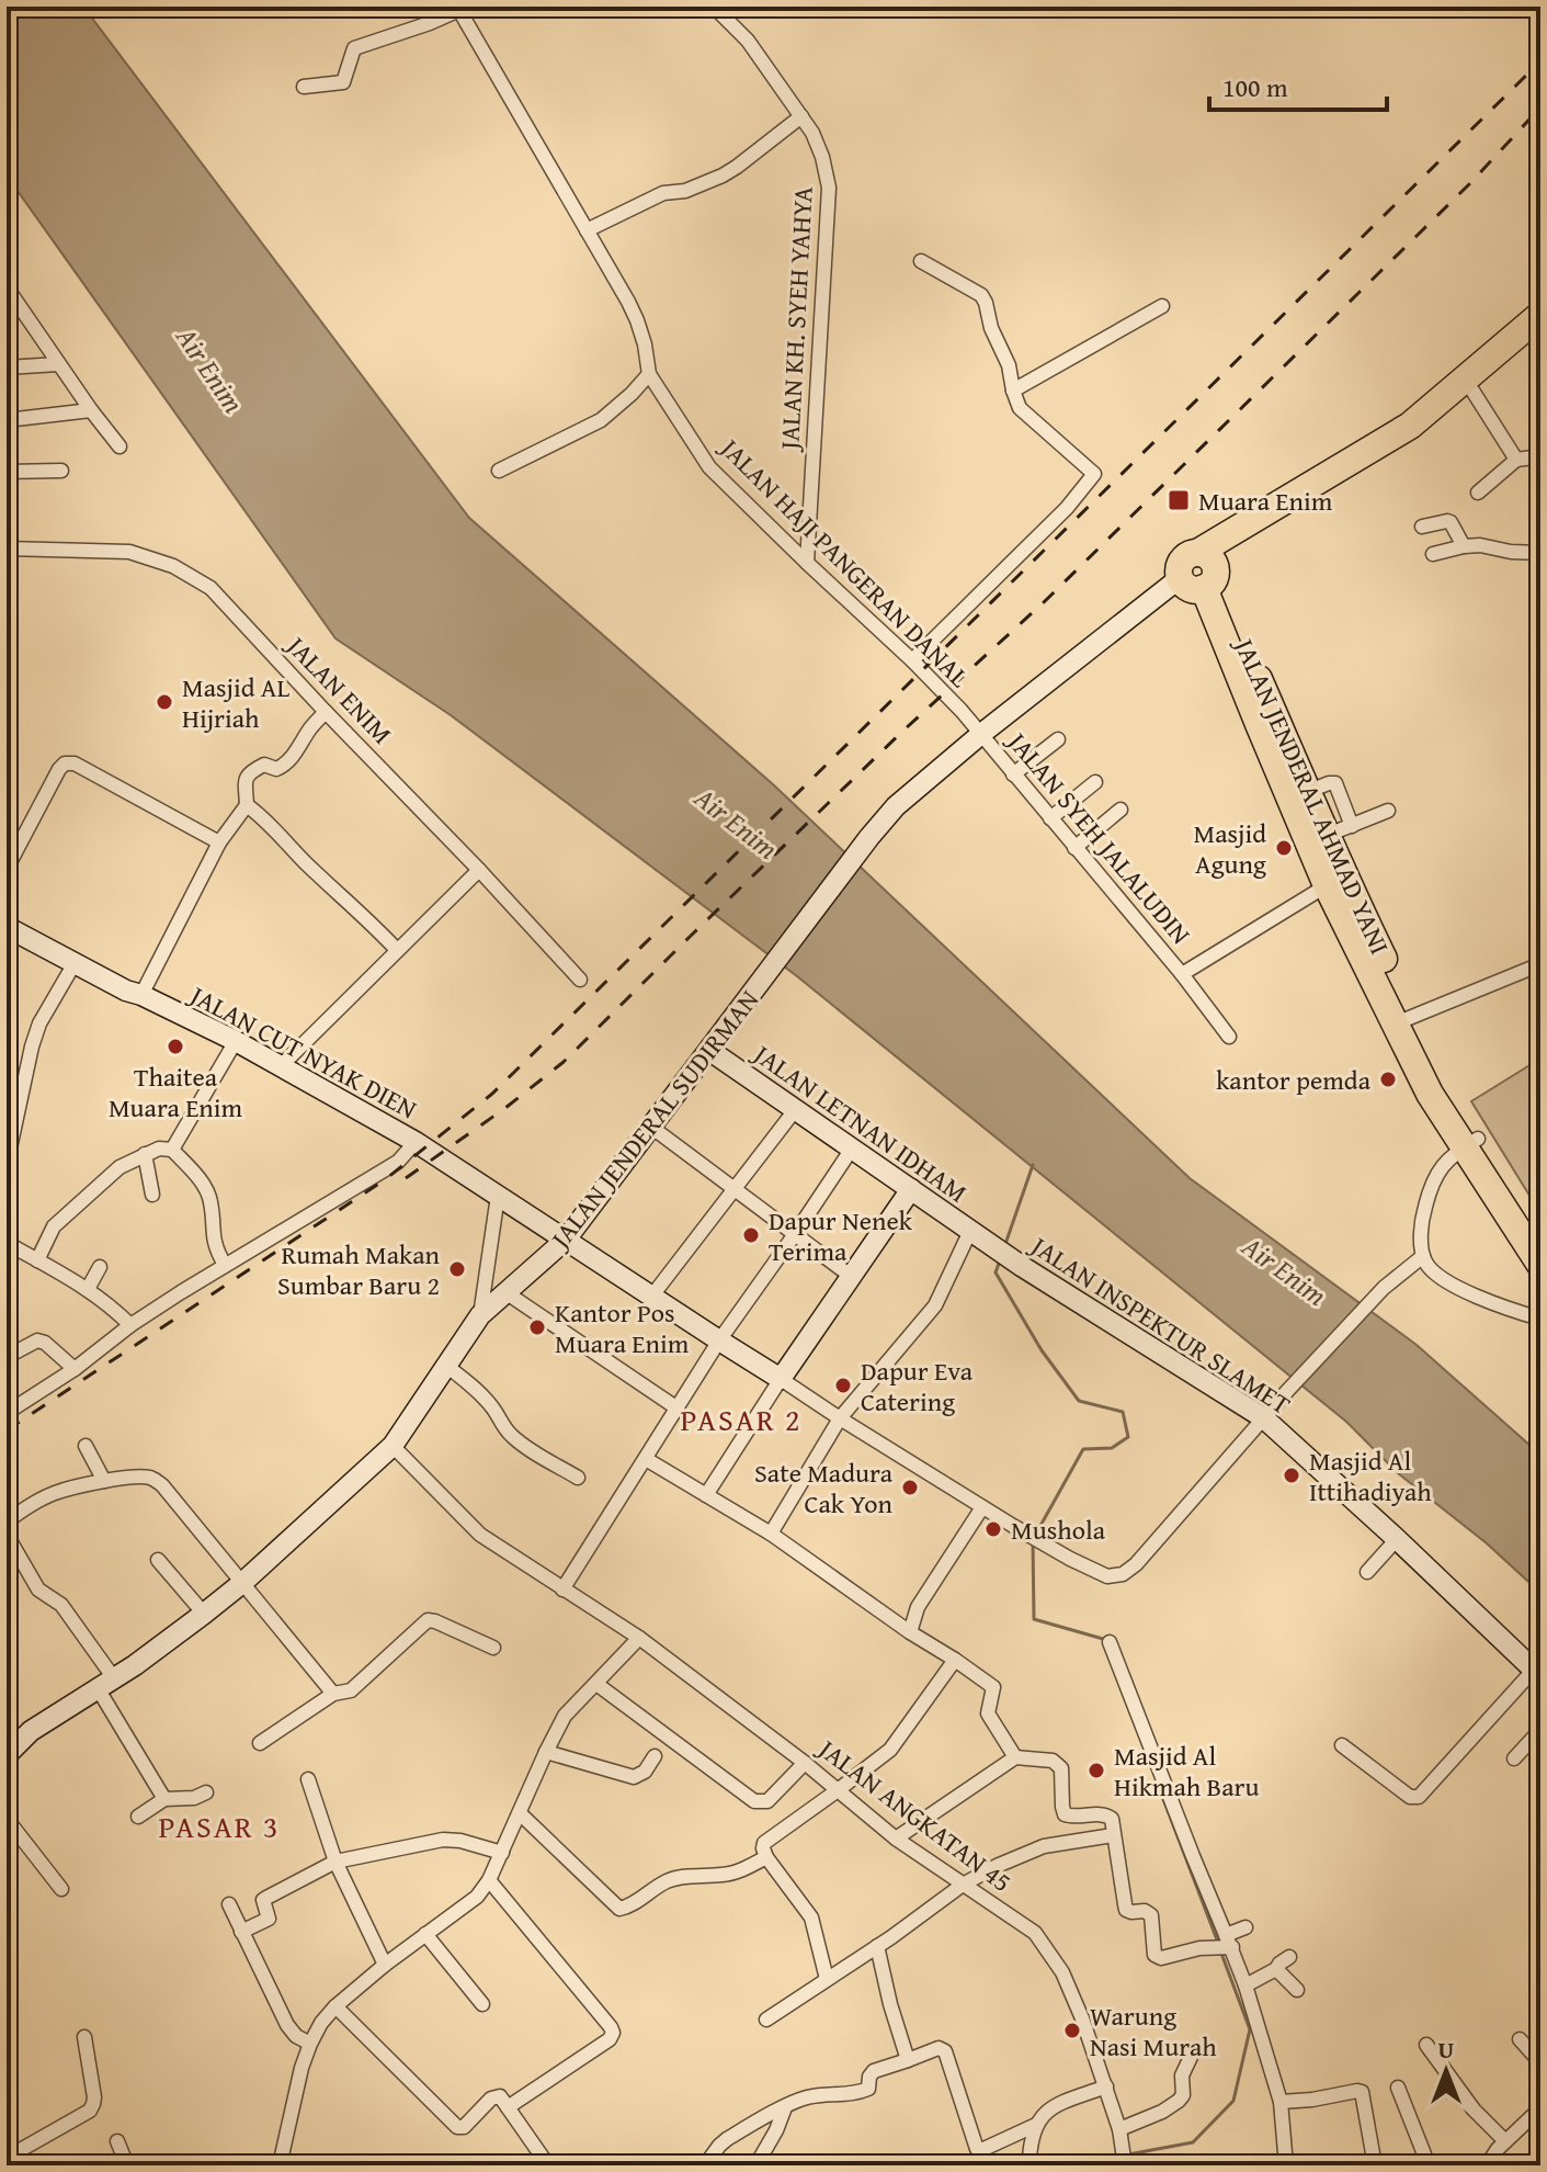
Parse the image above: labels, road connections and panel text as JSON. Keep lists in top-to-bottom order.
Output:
{
  "streets": {
    "highway": ["JALAN JENDERAL AHMAD YANI", "JALAN JENDERAL SUDIRMAN"],
    "main road": ["JALAN CUT NYAK DIEN", "JALAN LETNAN IDHAM", "JALAN INSPEKTUR SLAMET"],
    "street": [
      "JALAN KH. SYEH YAHYA",
      "JALAN HAJI PANGERAN DANAL",
      "JALAN ENIM",
      "JALAN SYEH JALALUDIN",
      "JALAN ANGKATAN 45"
    ]
  },
  "crossings": [
    ["JALAN KH. SYEH YAHYA", "JALAN HAJI PANGERAN DANAL"],
    ["JALAN HAJI PANGERAN DANAL", "JALAN SYEH JALALUDIN"],
    ["JALAN HAJI PANGERAN DANAL", "JALAN JENDERAL SUDIRMAN"],
    ["JALAN JENDERAL AHMAD YANI", "JALAN SYEH JALALUDIN"],
    ["JALAN JENDERAL AHMAD YANI", "JALAN JENDERAL SUDIRMAN"],
    ["JALAN SYEH JALALUDIN", "JALAN JENDERAL SUDIRMAN"],
    ["JALAN CUT NYAK DIEN", "JALAN JENDERAL SUDIRMAN"],
    ["JALAN JENDERAL SUDIRMAN", "JALAN LETNAN IDHAM"],
    ["JALAN JENDERAL SUDIRMAN", "JALAN ANGKATAN 45"],
    ["JALAN LETNAN IDHAM", "JALAN INSPEKTUR SLAMET"]
  ],
  "districts": ["PASAR 2", "PASAR 3"],
  "water": ["Air Enim"],
  "places": {
    "transit": ["Muara Enim"],
    "other": [
      "Masjid AL Hijriah",
      "Masjid Agung",
      "Thaitea Muara Enim",
      "kantor pemda",
      "Dapur Nenek Terima",
      "Rumah Makan Sumbar Baru 2",
      "Kantor Pos Muara Enim",
      "Dapur Eva Catering",
      "Masjid Al Ittihadiyah",
      "Sate Madura Cak Yon",
      "Mushola",
      "Masjid Al Hikmah Baru",
      "Warung Nasi Murah"
    ]
  },
  "scale_bar": "100 m",
  "north": "top"
}
